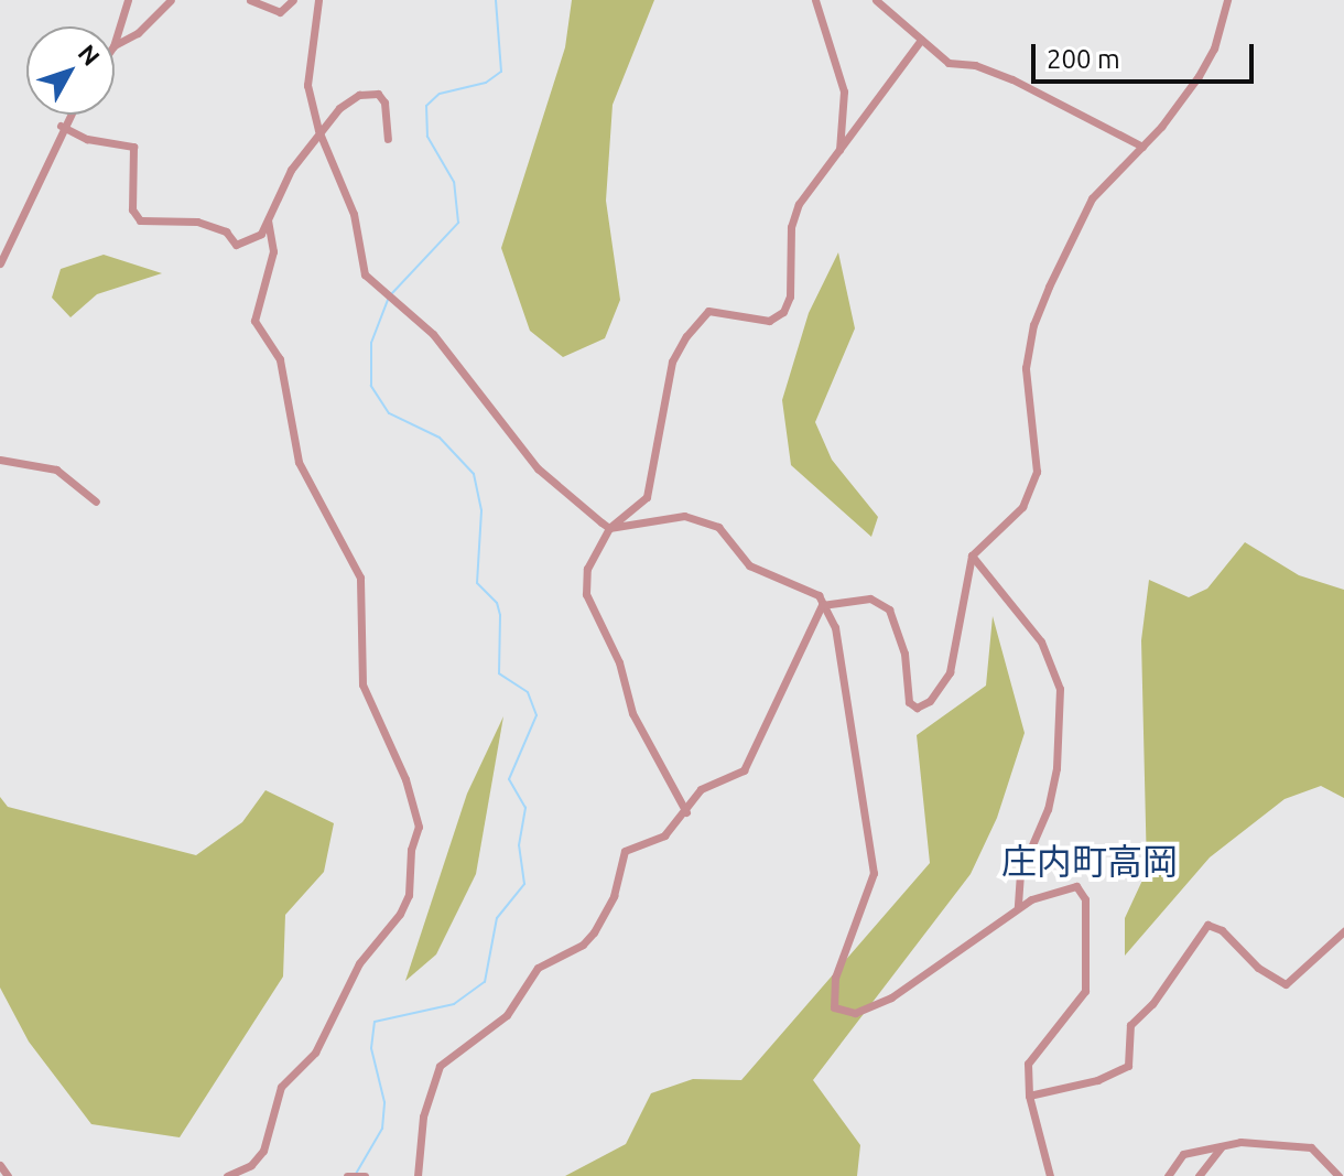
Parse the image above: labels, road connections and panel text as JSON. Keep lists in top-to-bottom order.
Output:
{
  "districts": ["庄内町高岡"],
  "scale_bar": "200 m",
  "north": "top right"
}
